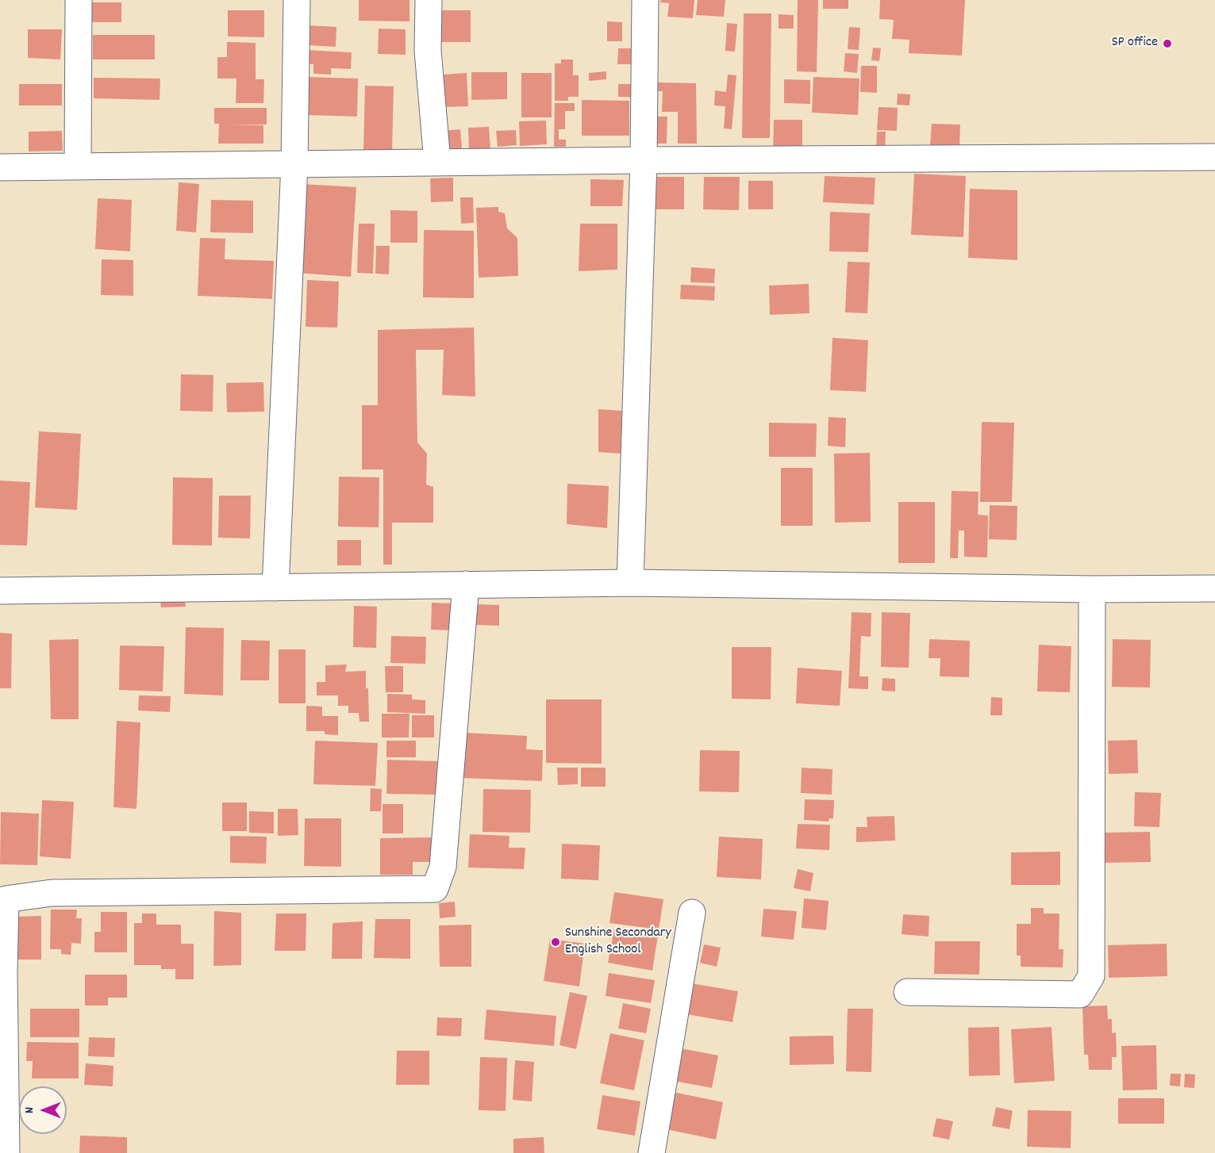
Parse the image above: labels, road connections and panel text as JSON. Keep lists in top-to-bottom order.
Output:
{
  "places": ["SP office", "Sunshine Secondary English School"],
  "north": "left"
}
